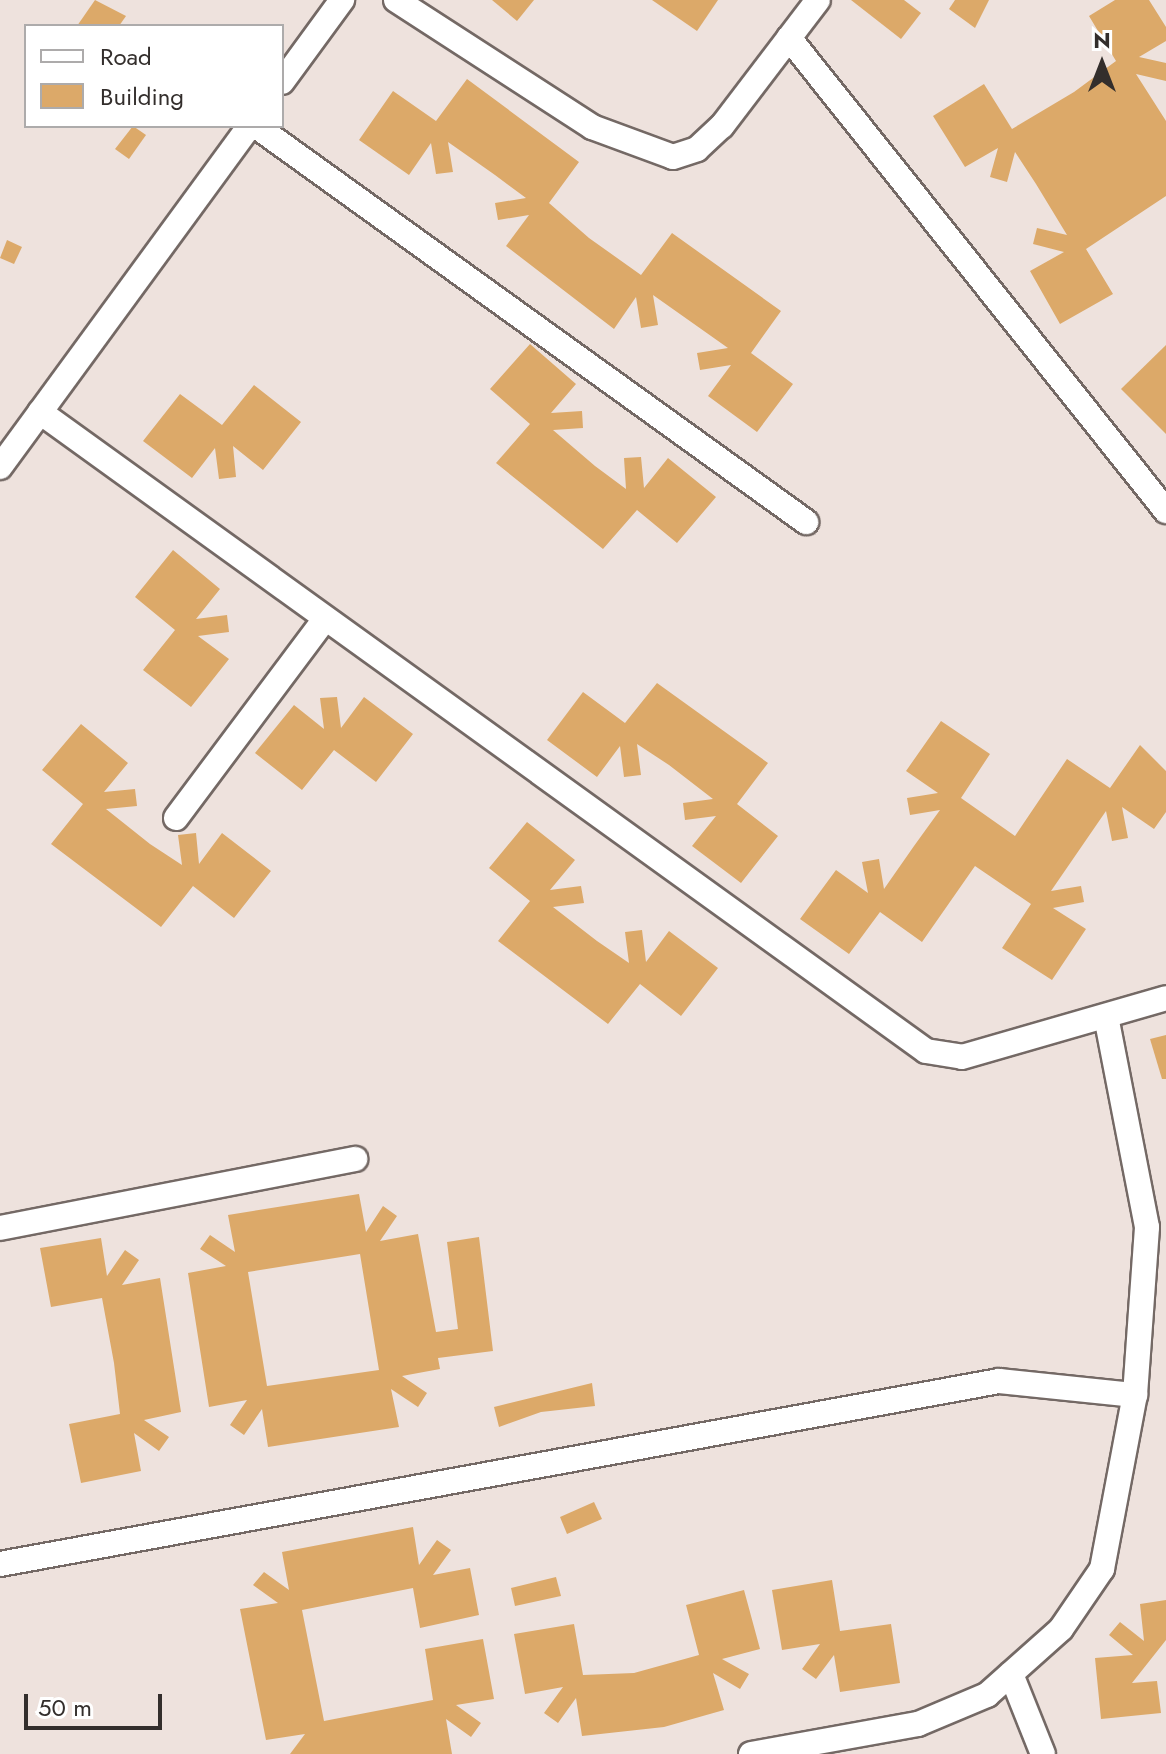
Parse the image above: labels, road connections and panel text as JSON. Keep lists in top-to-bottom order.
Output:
{
  "legend": ["Road", "Building"],
  "scale_bar": "50 m",
  "north": "top"
}
